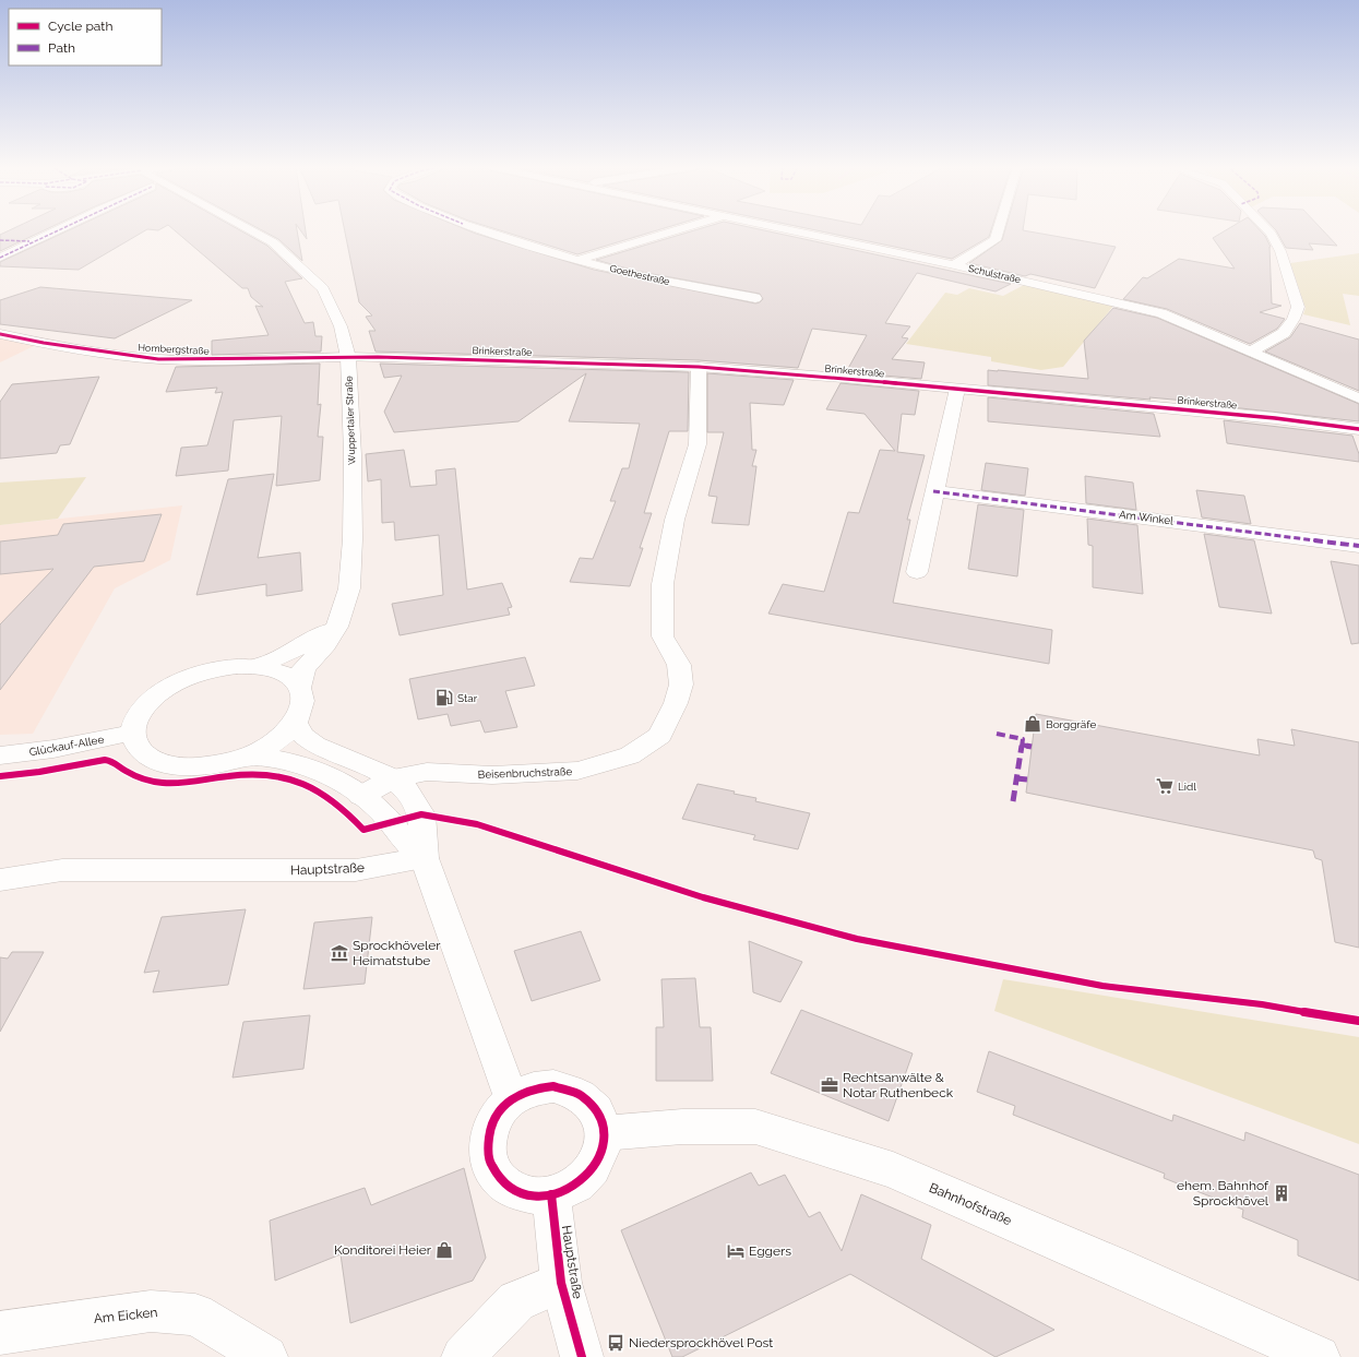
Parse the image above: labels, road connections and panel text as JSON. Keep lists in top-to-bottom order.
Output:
{
  "streets": {
    "street": [
      "Schulstraße",
      "Goethestraße",
      "Hombergstraße",
      "Brinkerstraße",
      "Wuppertaler Straße",
      "Am Winkel",
      "Glückauf-Allee",
      "Beisenbruchstraße",
      "Hauptstraße",
      "Bahnhofstraße",
      "Am Eicken"
    ]
  },
  "crossings": [
    ["Hombergstraße", "Brinkerstraße"],
    ["Hombergstraße", "Wuppertaler Straße"],
    ["Brinkerstraße", "Wuppertaler Straße"],
    ["Brinkerstraße", "Beisenbruchstraße"],
    ["Wuppertaler Straße", "Glückauf-Allee"],
    ["Hauptstraße", "Bahnhofstraße"]
  ],
  "places": {
    "fuel station": ["Star"],
    "shop": ["Borggräfe", "Konditorei Heier"],
    "supermarket": ["Lidl"],
    "museum": ["Sprockhöveler Heimatstube"],
    "office": ["Rechtsanwälte & Notar Ruthenbeck"],
    "building": ["ehem. Bahnhof Sprockhövel"],
    "hotel": ["Eggers"],
    "bus stop": ["Niedersprockhövel Post"]
  },
  "legend": ["Cycle path", "Path"]
}
